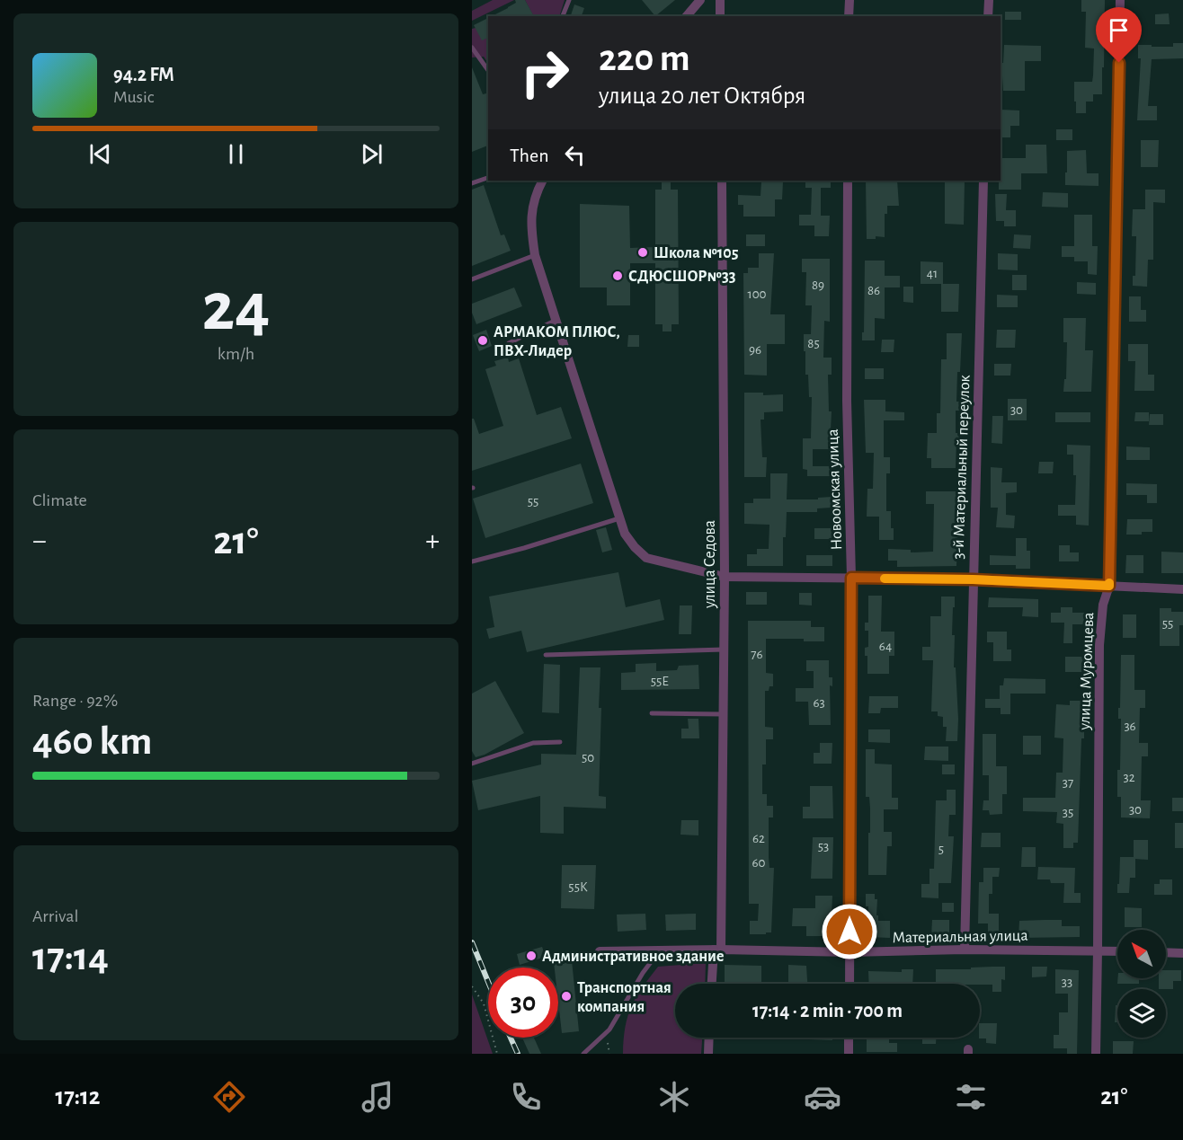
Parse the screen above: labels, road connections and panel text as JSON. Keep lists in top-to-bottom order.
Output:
{
  "streets": {
    "street": [
      "3-й Материальный переулок",
      "Новоомская улица",
      "улица Седова",
      "улица Муромцева",
      "Материальная улица"
    ]
  },
  "crossings": [
    ["3-й Материальный переулок", "Материальная улица"],
    ["Новоомская улица", "Материальная улица"],
    ["улица Седова", "Материальная улица"],
    ["улица Муромцева", "Материальная улица"]
  ],
  "places": [
    "Школа №105",
    "СДЮСШОР№33",
    "АРМАКОМ ПЛЮС, ПВХ-Лидер",
    "Административное здание",
    "Транспортная компания"
  ],
  "house_numbers": [
    "41",
    "89",
    "86",
    "100",
    "85",
    "96",
    "30",
    "55",
    "55",
    "64",
    "76",
    "55Е",
    "63",
    "36",
    "50",
    "32",
    "37",
    "30",
    "35",
    "62",
    "53",
    "5",
    "60",
    "55К",
    "33"
  ],
  "north": "top left",
  "page": {
    "turn": ["220 m", "улица 20 лет Октября"],
    "song": ["94.2 FM", "Music"],
    "then": "Then",
    "tile": [
      ["24", "km/h"],
      "Climate",
      ["Range · 92%", "460 km"],
      ["Arrival", "17:14"]
    ],
    "heat": ["−", "21°", "+"],
    "limit": "30",
    "trip": "17:14 · 2 min · 700 m",
    "tabs": ["17:12", "21°"]
  }
}
